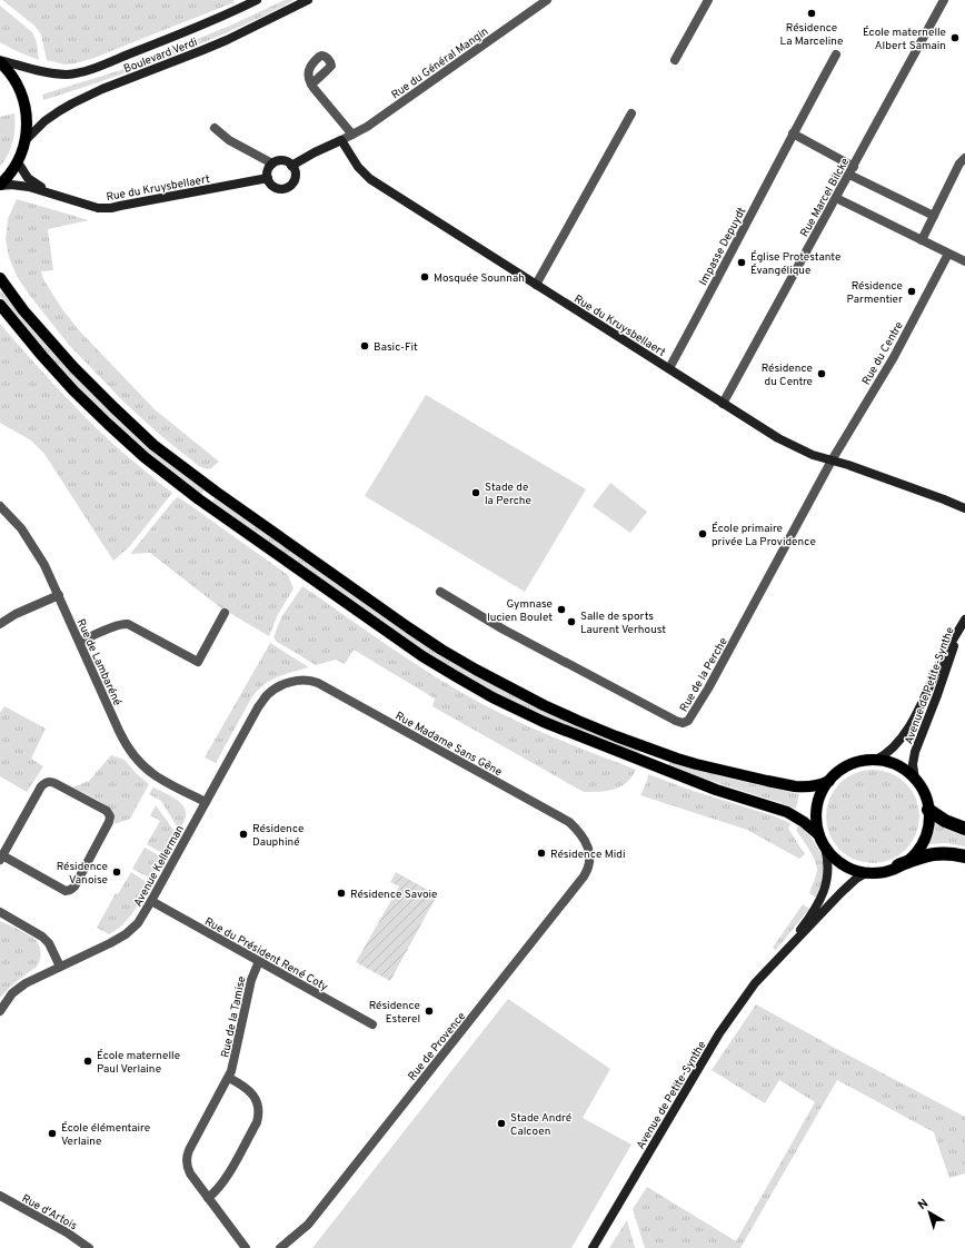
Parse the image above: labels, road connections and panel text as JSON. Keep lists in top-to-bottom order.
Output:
{
  "streets": {
    "street": [
      "Boulevard Verdi",
      "Rue du Général Mangin",
      "Rue du Kruysbellaert",
      "Rue Marcel Bilcke",
      "Impasse Depuydt",
      "Rue du Centre",
      "Rue de Lambaréné",
      "Rue de la Perche",
      "Avenue de Petite-Synthe",
      "Rue Madame Sans Gêne",
      "Avenue Kellerman",
      "Rue du Président René Coty",
      "Rue de la Tamise",
      "Rue de Provence",
      "Rue d'Artois"
    ]
  },
  "crossings": [
    ["Rue du Général Mangin", "Rue du Kruysbellaert"],
    ["Rue du Kruysbellaert", "Rue Marcel Bilcke"],
    ["Rue du Kruysbellaert", "Impasse Depuydt"],
    ["Rue du Kruysbellaert", "Rue du Centre"],
    ["Rue du Kruysbellaert", "Rue de la Perche"],
    ["Rue du Centre", "Rue de la Perche"],
    ["Rue de Lambaréné", "Avenue Kellerman"],
    ["Rue Madame Sans Gêne", "Avenue Kellerman"],
    ["Rue Madame Sans Gêne", "Rue de Provence"],
    ["Avenue Kellerman", "Rue du Président René Coty"],
    ["Rue du Président René Coty", "Rue de la Tamise"]
  ],
  "places": [
    "Résidence La Marceline",
    "École maternelle Albert Samain",
    "Église Protestante Évangélique",
    "Mosquée Sounnah",
    "Résidence Parmentier",
    "Basic-Fit",
    "Résidence du Centre",
    "Stade de la Perche",
    "École primaire privée La Providence",
    "Gymnase lucien Boulet",
    "Salle de sports Laurent Verhoust",
    "Résidence Dauphiné",
    "Résidence Midi",
    "Résidence Vanoise",
    "Résidence Savoie",
    "Résidence Esterel",
    "École maternelle Paul Verlaine",
    "Stade André Calcoen",
    "École élémentaire Verlaine"
  ],
  "north": "top left"
}
